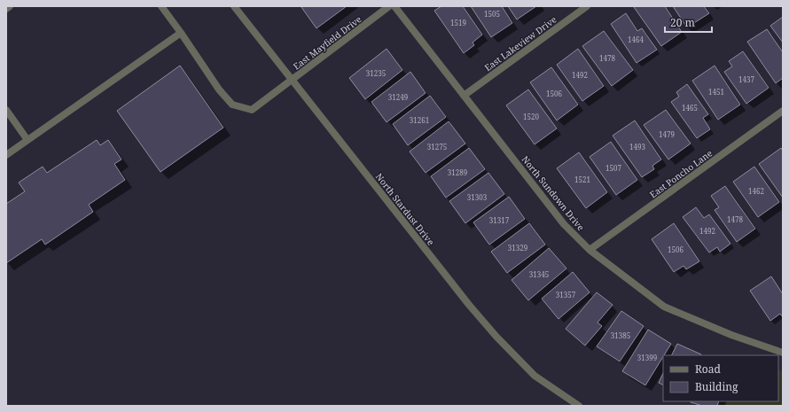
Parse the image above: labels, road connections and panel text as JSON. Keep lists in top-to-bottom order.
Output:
{
  "streets": {
    "street": [
      "East Mayfield Drive",
      "East Lakeview Drive",
      "East Poncho Lane",
      "North Sundown Drive",
      "North Stardust Drive"
    ]
  },
  "crossings": [
    ["East Mayfield Drive", "North Stardust Drive"],
    ["East Lakeview Drive", "North Sundown Drive"],
    ["East Poncho Lane", "North Sundown Drive"]
  ],
  "house_numbers": [
    "1505",
    "1519",
    "1464",
    "1478",
    "31235",
    "1492",
    "1437",
    "1451",
    "1506",
    "31249",
    "1465",
    "1520",
    "31261",
    "1479",
    "31275",
    "1493",
    "1507",
    "31289",
    "1521",
    "1462",
    "31303",
    "1478",
    "31317",
    "1492",
    "31329",
    "1506",
    "31345",
    "31357",
    "31385",
    "31399"
  ],
  "legend": ["Road", "Building"],
  "scale_bar": "20 m"
}
